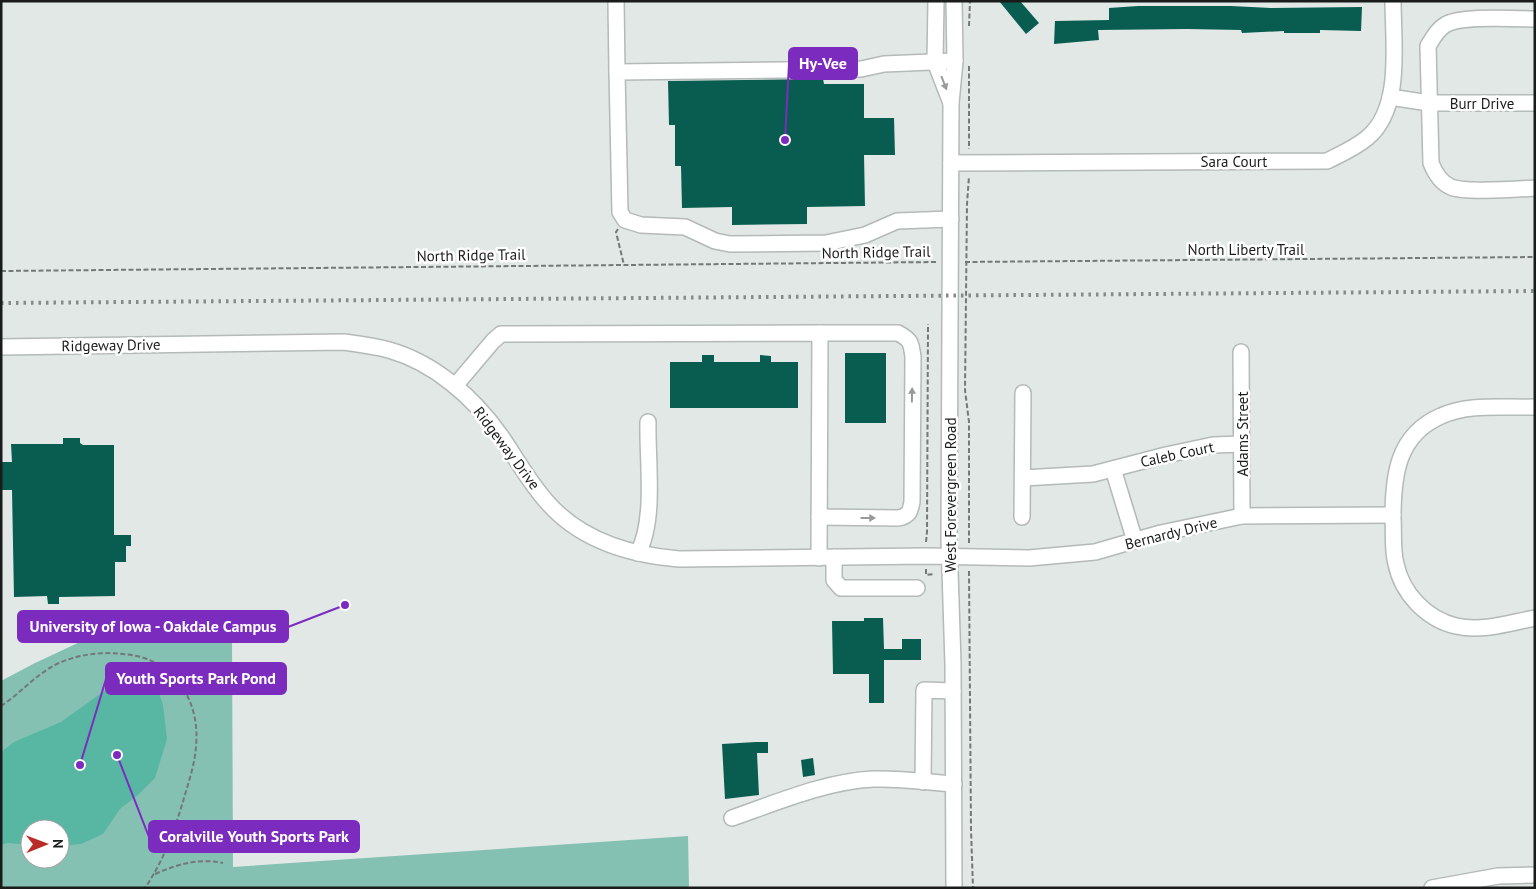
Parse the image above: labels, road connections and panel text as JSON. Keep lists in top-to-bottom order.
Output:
{
  "streets": {
    "street": [
      "Burr Drive",
      "Sara Court",
      "Ridgeway Drive",
      "Adams Street",
      "Caleb Court",
      "West Forevergreen Road",
      "Bernardy Drive"
    ],
    "path": ["North Liberty Trail", "North Ridge Trail"]
  },
  "crossings": [
    ["Burr Drive", "Sara Court"],
    ["Sara Court", "West Forevergreen Road"],
    ["Ridgeway Drive", "West Forevergreen Road"],
    ["Ridgeway Drive", "Bernardy Drive"],
    ["Adams Street", "Caleb Court"],
    ["Adams Street", "Bernardy Drive"],
    ["West Forevergreen Road", "Bernardy Drive"]
  ],
  "places": [
    "Hy-Vee",
    "University of Iowa - Oakdale Campus",
    "Coralville Youth Sports Park",
    "Youth Sports Park Pond"
  ],
  "north": "right"
}
